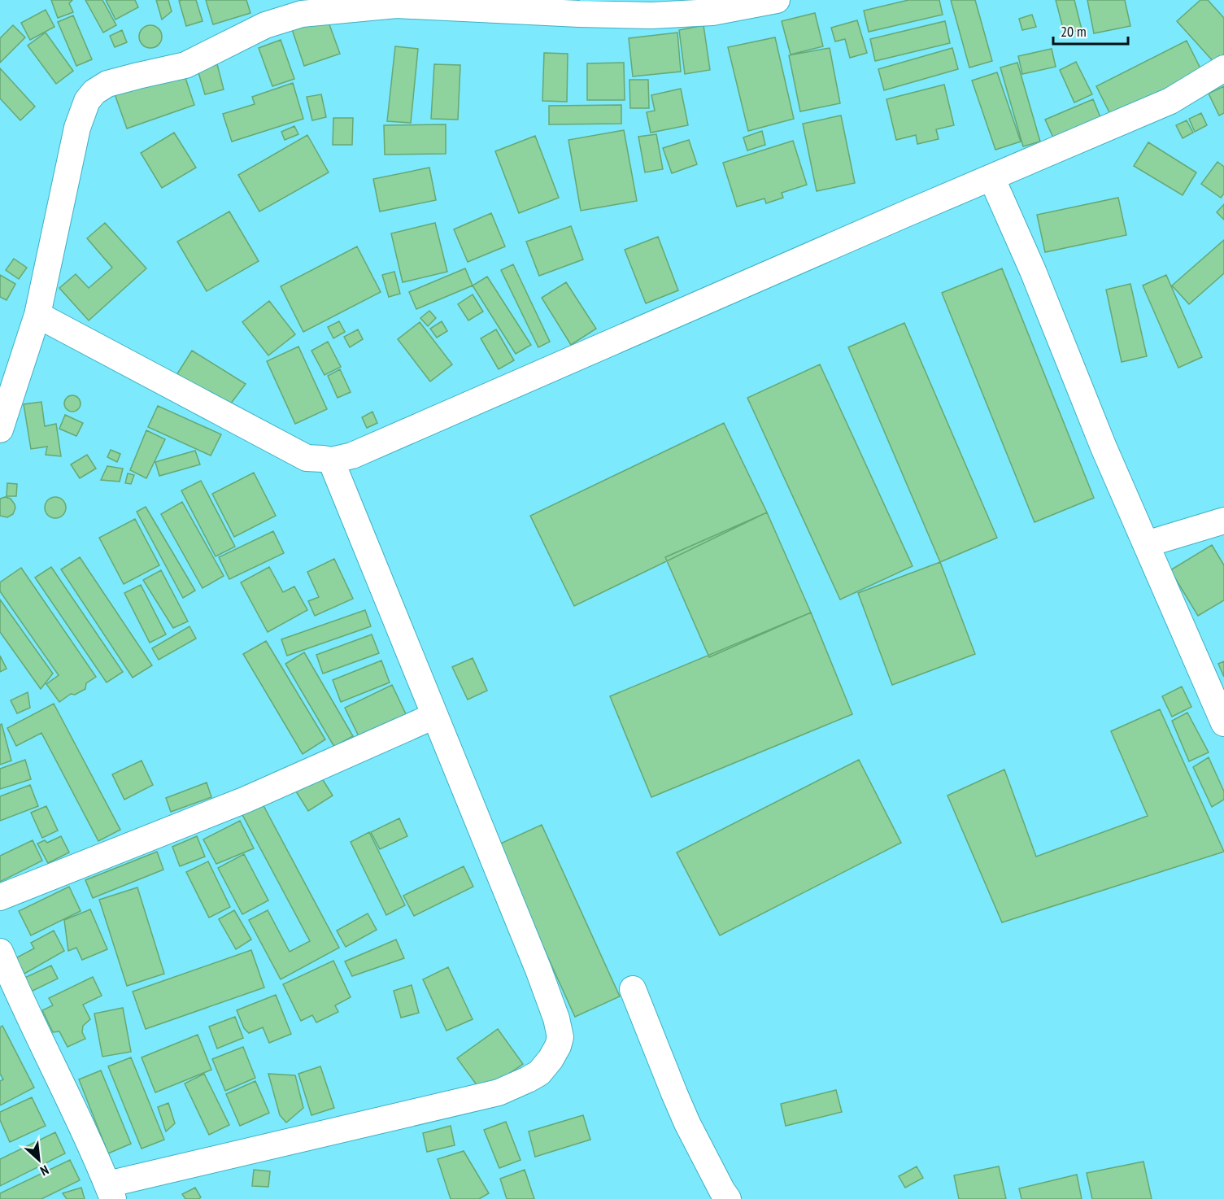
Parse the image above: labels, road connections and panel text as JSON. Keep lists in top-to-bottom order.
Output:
{
  "scale_bar": "20 m",
  "north": "bottom right"
}
